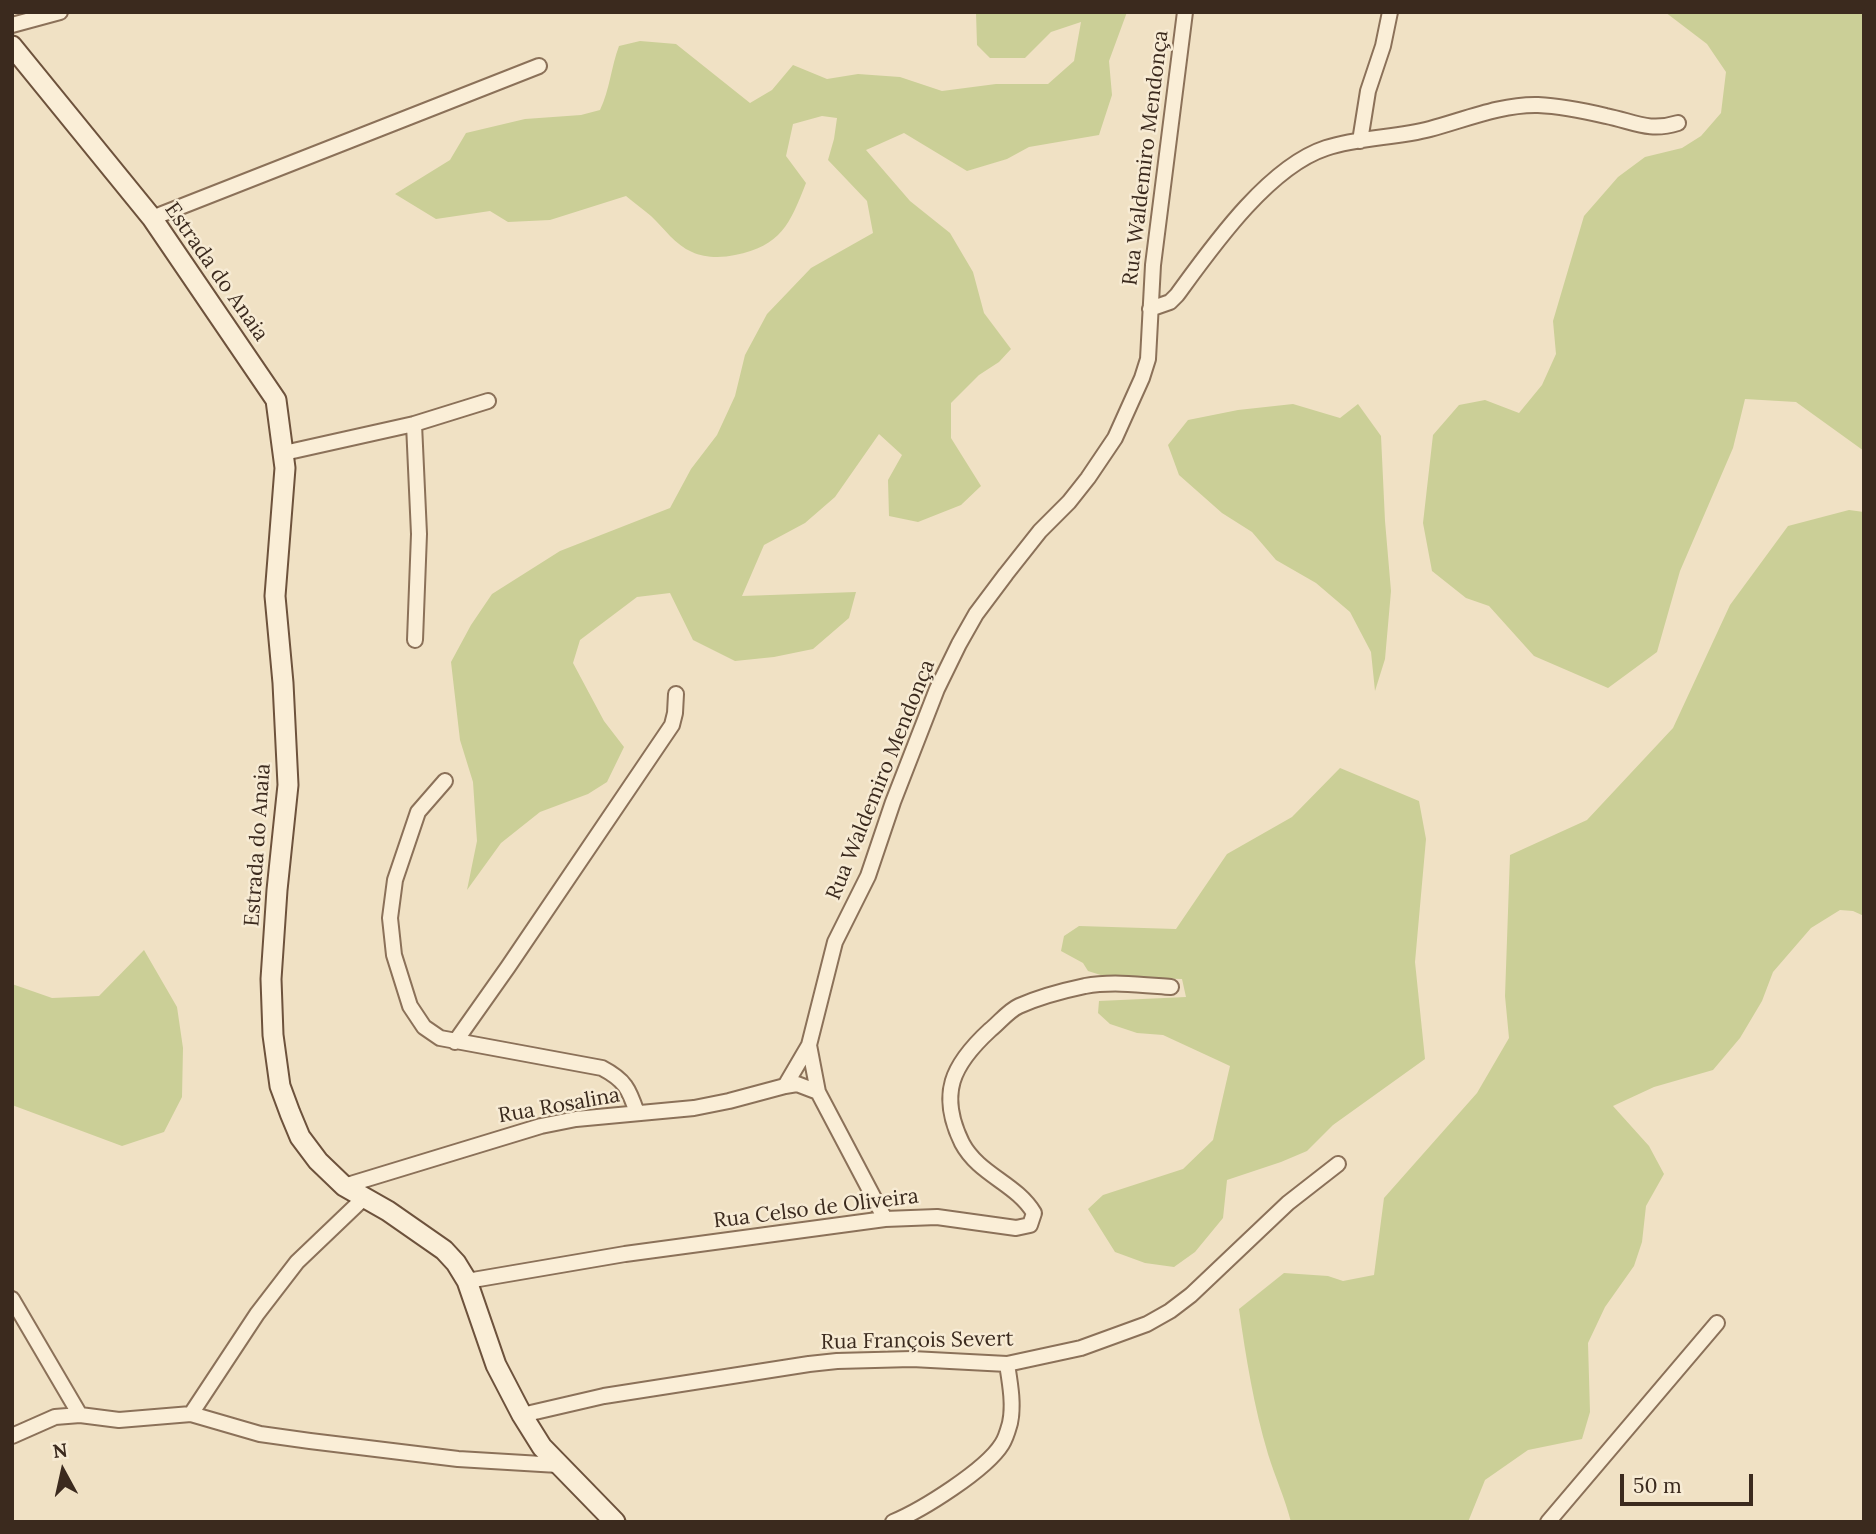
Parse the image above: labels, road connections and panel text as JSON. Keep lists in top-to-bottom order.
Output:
{
  "streets": {
    "street": [
      "Rua Waldemiro Mendonça",
      "Estrada do Anaia",
      "Rua Rosalina",
      "Rua Celso de Oliveira",
      "Rua François Severt"
    ]
  },
  "crossings": [
    ["Rua Waldemiro Mendonça", "Rua Rosalina"],
    ["Rua Waldemiro Mendonça", "Rua Celso de Oliveira"],
    ["Estrada do Anaia", "Rua Rosalina"],
    ["Estrada do Anaia", "Rua Celso de Oliveira"],
    ["Estrada do Anaia", "Rua François Severt"]
  ],
  "scale_bar": "50 m",
  "north": "top"
}
